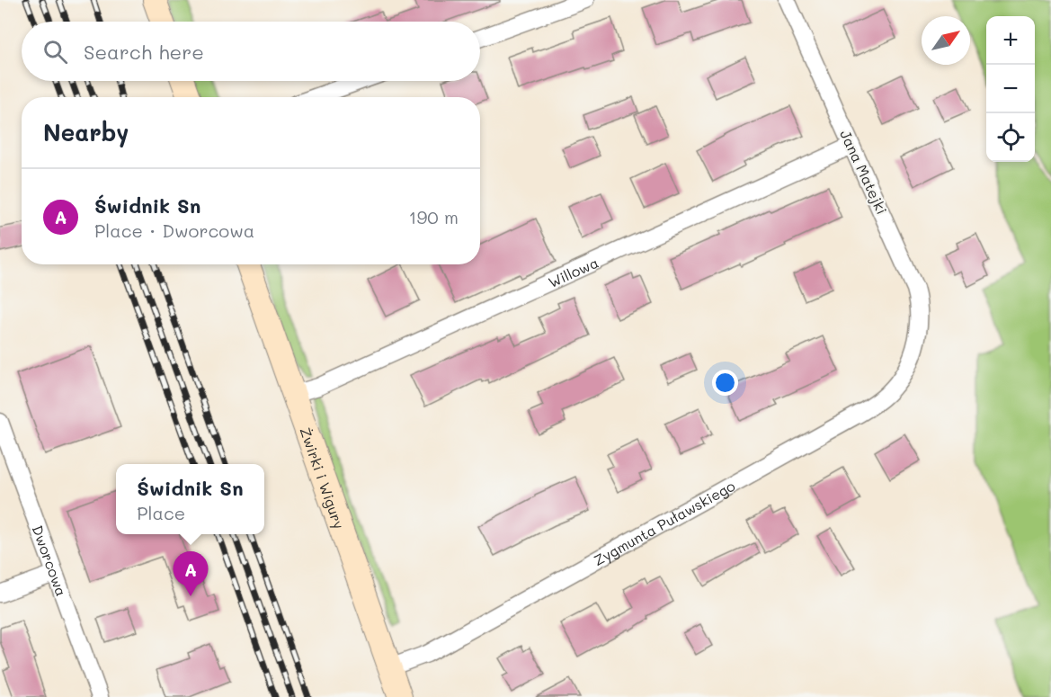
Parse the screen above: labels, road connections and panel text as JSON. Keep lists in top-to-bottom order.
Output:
{
  "streets": {
    "main road": ["Żwirki i Wigury"],
    "street": [
      "Jana Matejki",
      "Willowa",
      "Zygmunta Puławskiego",
      "Dworcowa"
    ]
  },
  "crossings": [
    ["Jana Matejki", "Willowa"],
    ["Jana Matejki", "Zygmunta Puławskiego"],
    ["Willowa", "Żwirki i Wigury"],
    ["Żwirki i Wigury", "Zygmunta Puławskiego"]
  ],
  "north": "top right",
  "page": {
    "map_buttons": ["+", "−"],
    "search": "Search here",
    "heading": "Nearby",
    "list": [
      {
        "mark": "A",
        "name": "Świdnik Sn",
        "note": "Place · Dworcowa",
        "value": "190 m"
      }
    ],
    "popup": ["Świdnik Sn", "Place"],
    "pins": "A"
  }
}
